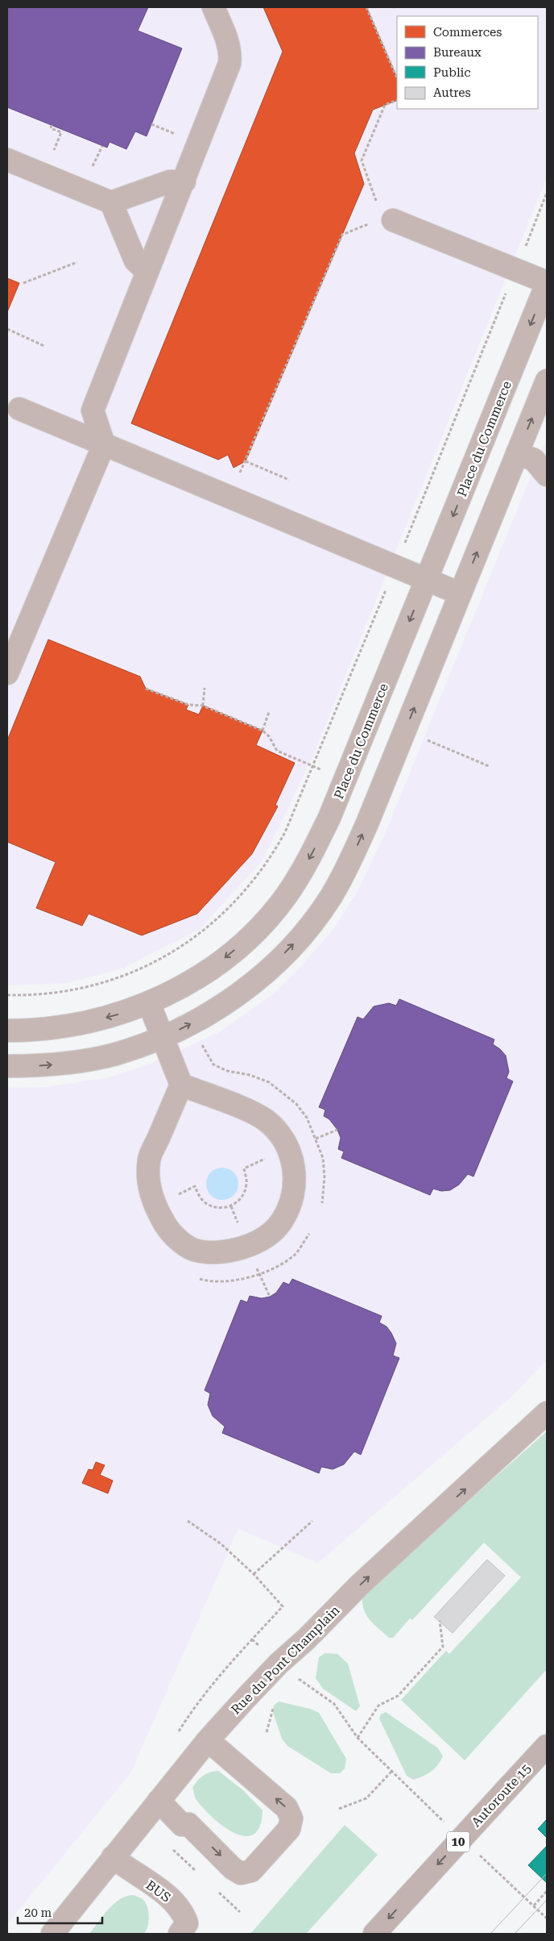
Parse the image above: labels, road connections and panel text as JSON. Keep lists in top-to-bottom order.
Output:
{
  "streets": {
    "highway": ["Autoroute 15", "10"],
    "street": ["Place du Commerce", "Rue du Pont Champlain", "BUS"]
  },
  "crossings": [
    ["Rue du Pont Champlain", "BUS"]
  ],
  "one_way": ["Rue du Pont Champlain", "Autoroute 15"],
  "legend": [
    "Commerces",
    "Bureaux",
    "Public",
    "Autres"
  ],
  "scale_bar": "20 m"
}
